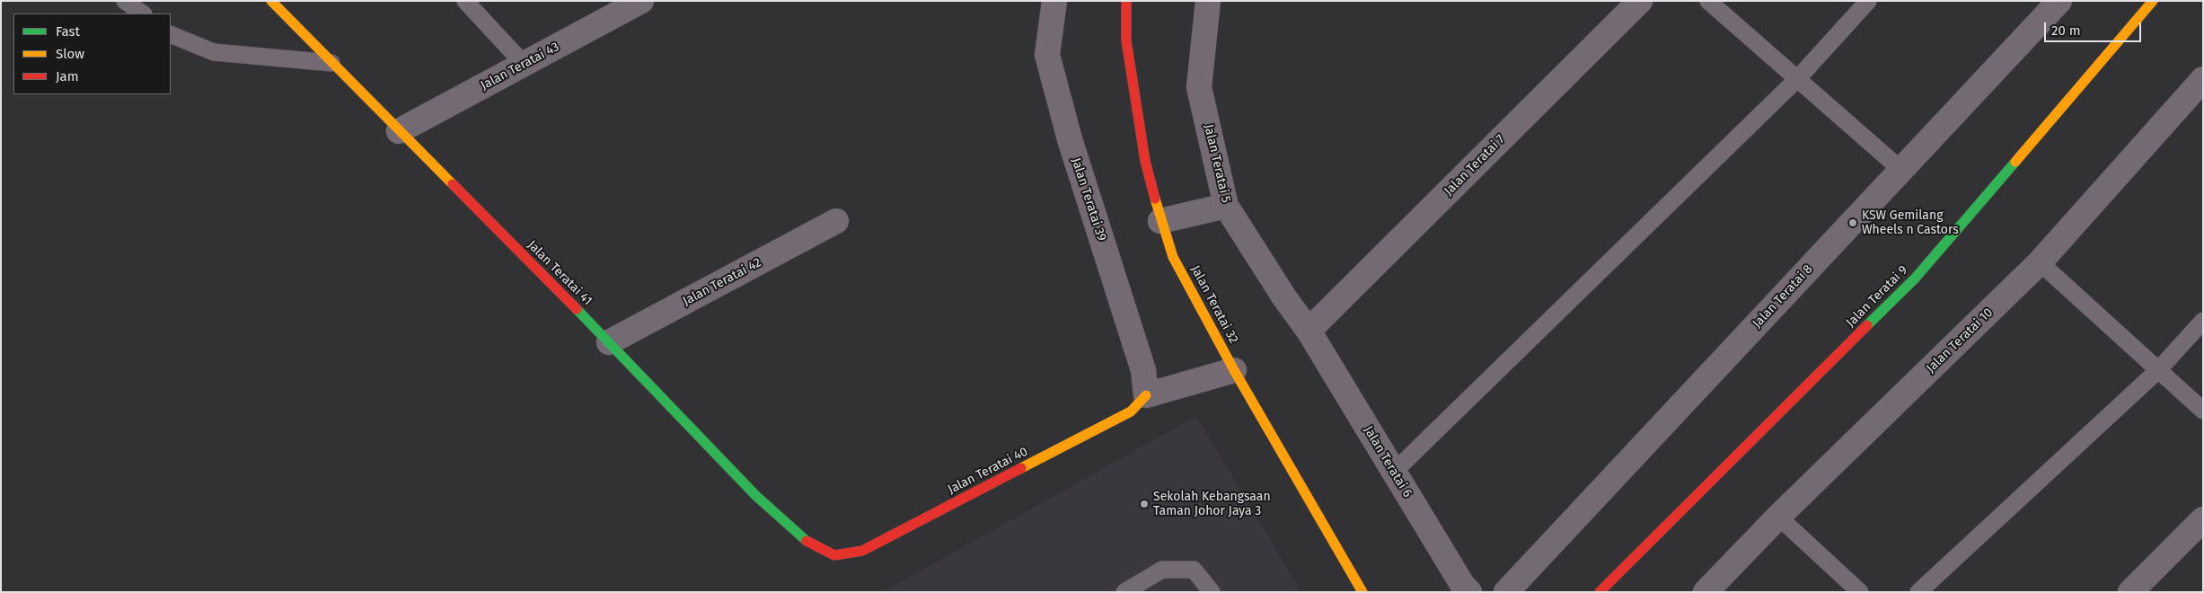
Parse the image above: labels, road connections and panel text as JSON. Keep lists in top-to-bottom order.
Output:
{
  "streets": {
    "street": [
      "Jalan Teratai 43",
      "Jalan Teratai 5",
      "Jalan Teratai 7",
      "Jalan Teratai 39",
      "Jalan Teratai 41",
      "Jalan Teratai 42",
      "Jalan Teratai 8",
      "Jalan Teratai 9",
      "Jalan Teratai 32",
      "Jalan Teratai 10",
      "Jalan Teratai 6",
      "Jalan Teratai 40"
    ]
  },
  "crossings": [
    ["Jalan Teratai 43", "Jalan Teratai 41"],
    ["Jalan Teratai 5", "Jalan Teratai 7"],
    ["Jalan Teratai 5", "Jalan Teratai 6"],
    ["Jalan Teratai 7", "Jalan Teratai 6"],
    ["Jalan Teratai 39", "Jalan Teratai 40"],
    ["Jalan Teratai 41", "Jalan Teratai 42"],
    ["Jalan Teratai 41", "Jalan Teratai 40"]
  ],
  "places": ["KSW Gemilang Wheels n Castors", "Sekolah Kebangsaan Taman Johor Jaya 3"],
  "legend": ["Fast", "Slow", "Jam"],
  "scale_bar": "20 m"
}
